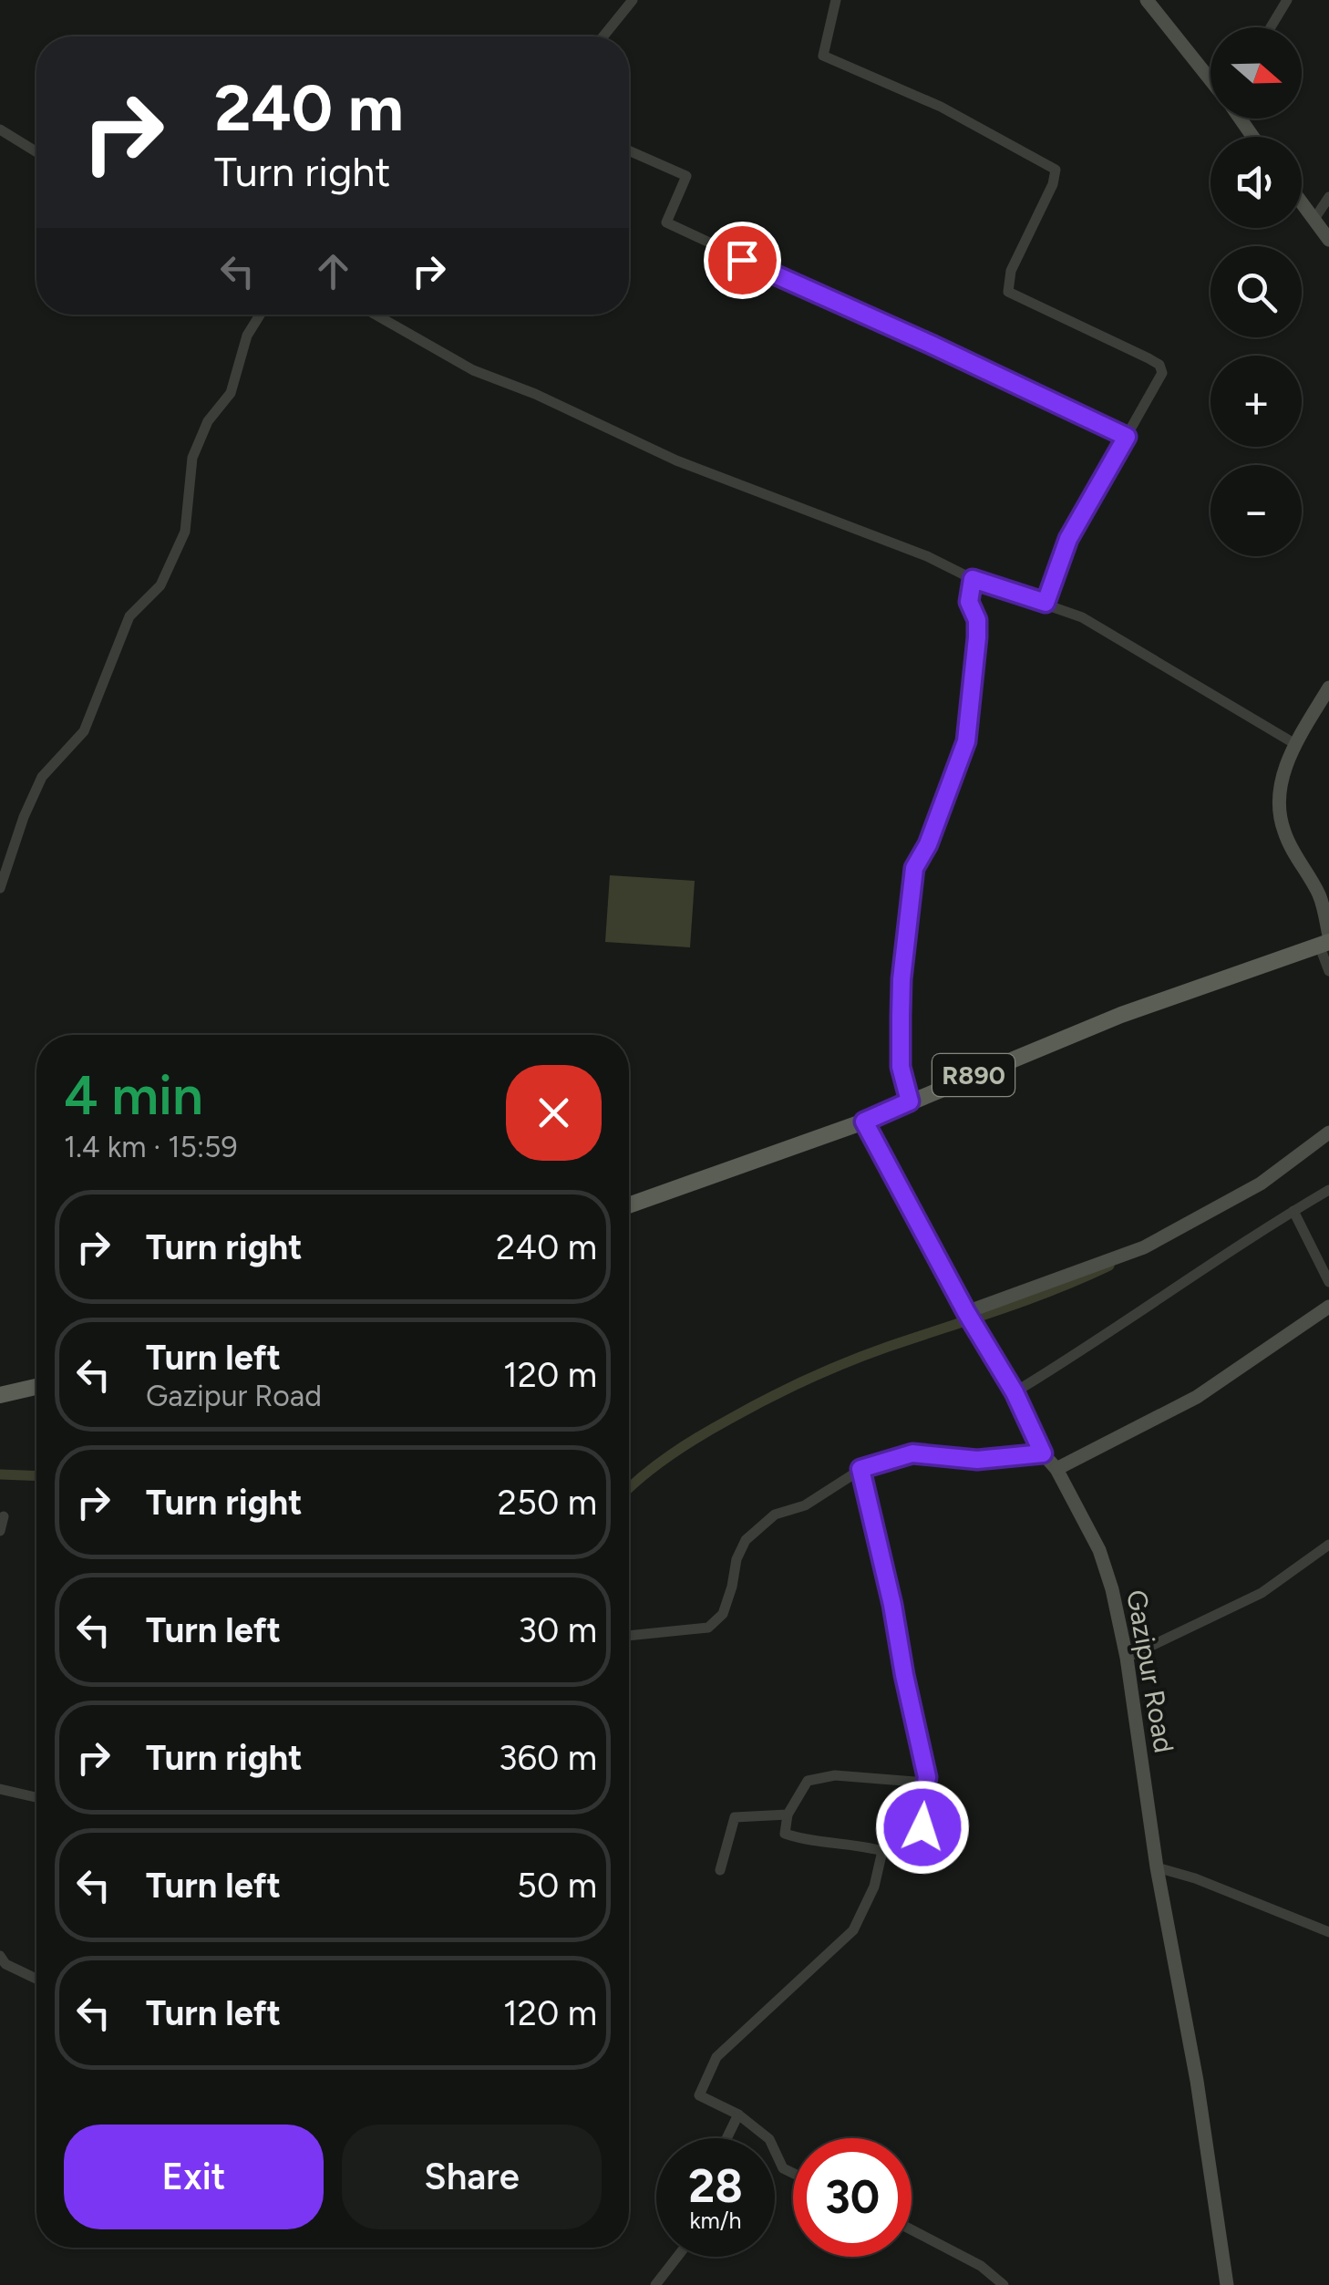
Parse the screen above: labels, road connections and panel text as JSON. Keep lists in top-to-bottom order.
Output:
{
  "streets": {
    "main road": ["R890"],
    "street": ["Gazipur Road"]
  },
  "crossings": [
    ["R890", "Gazipur Road"]
  ],
  "north": "right",
  "page": {
    "map_buttons": ["+", "−"],
    "turn": ["240 m", "Turn right"],
    "heading": ["4 min", "1.4 km · 15:59"],
    "list": [
      {
        "name": "Turn right",
        "value": "240 m"
      },
      {
        "name": "Turn left",
        "note": "Gazipur Road",
        "value": "120 m"
      },
      {
        "name": "Turn right",
        "value": "250 m"
      },
      {
        "name": "Turn left",
        "value": "30 m"
      },
      {
        "name": "Turn right",
        "value": "360 m"
      },
      {
        "name": "Turn left",
        "value": "50 m"
      },
      {
        "name": "Turn left",
        "value": "120 m"
      }
    ],
    "buttons": ["Exit", "Share"],
    "speed": "28 km/h",
    "limit": "30"
  }
}
